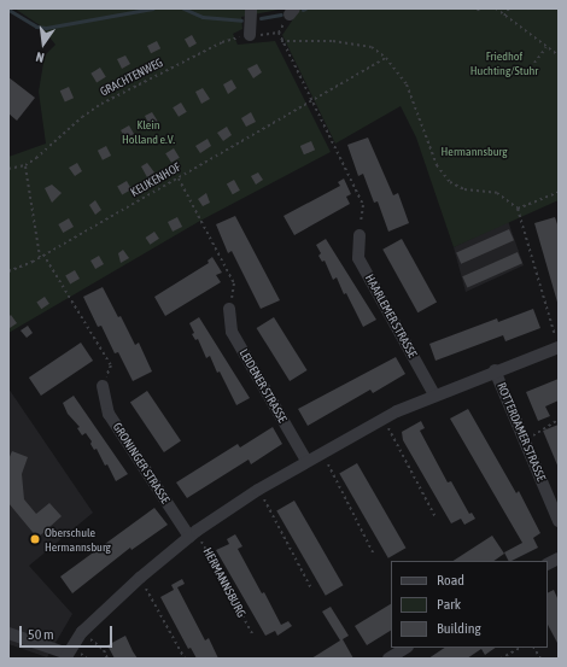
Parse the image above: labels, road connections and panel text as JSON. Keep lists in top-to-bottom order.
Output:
{
  "streets": {
    "street": [
      "HAARLEMER STRASSE",
      "LEIDENER STRASSE",
      "ROTTERDAMER STRASSE",
      "GRONINGER STRASSE"
    ],
    "path": ["GRACHTENWEG", "KEUKENHOF", "HERMANNSBURG"]
  },
  "crossings": [
    ["GRONINGER STRASSE", "HERMANNSBURG"]
  ],
  "parks": ["Friedhof Huchting/Stuhr", "Klein Holland e.V.", "Hermannsburg"],
  "places": ["Oberschule Hermannsburg"],
  "legend": ["Road", "Park", "Building"],
  "scale_bar": "50 m",
  "north": "bottom"
}
